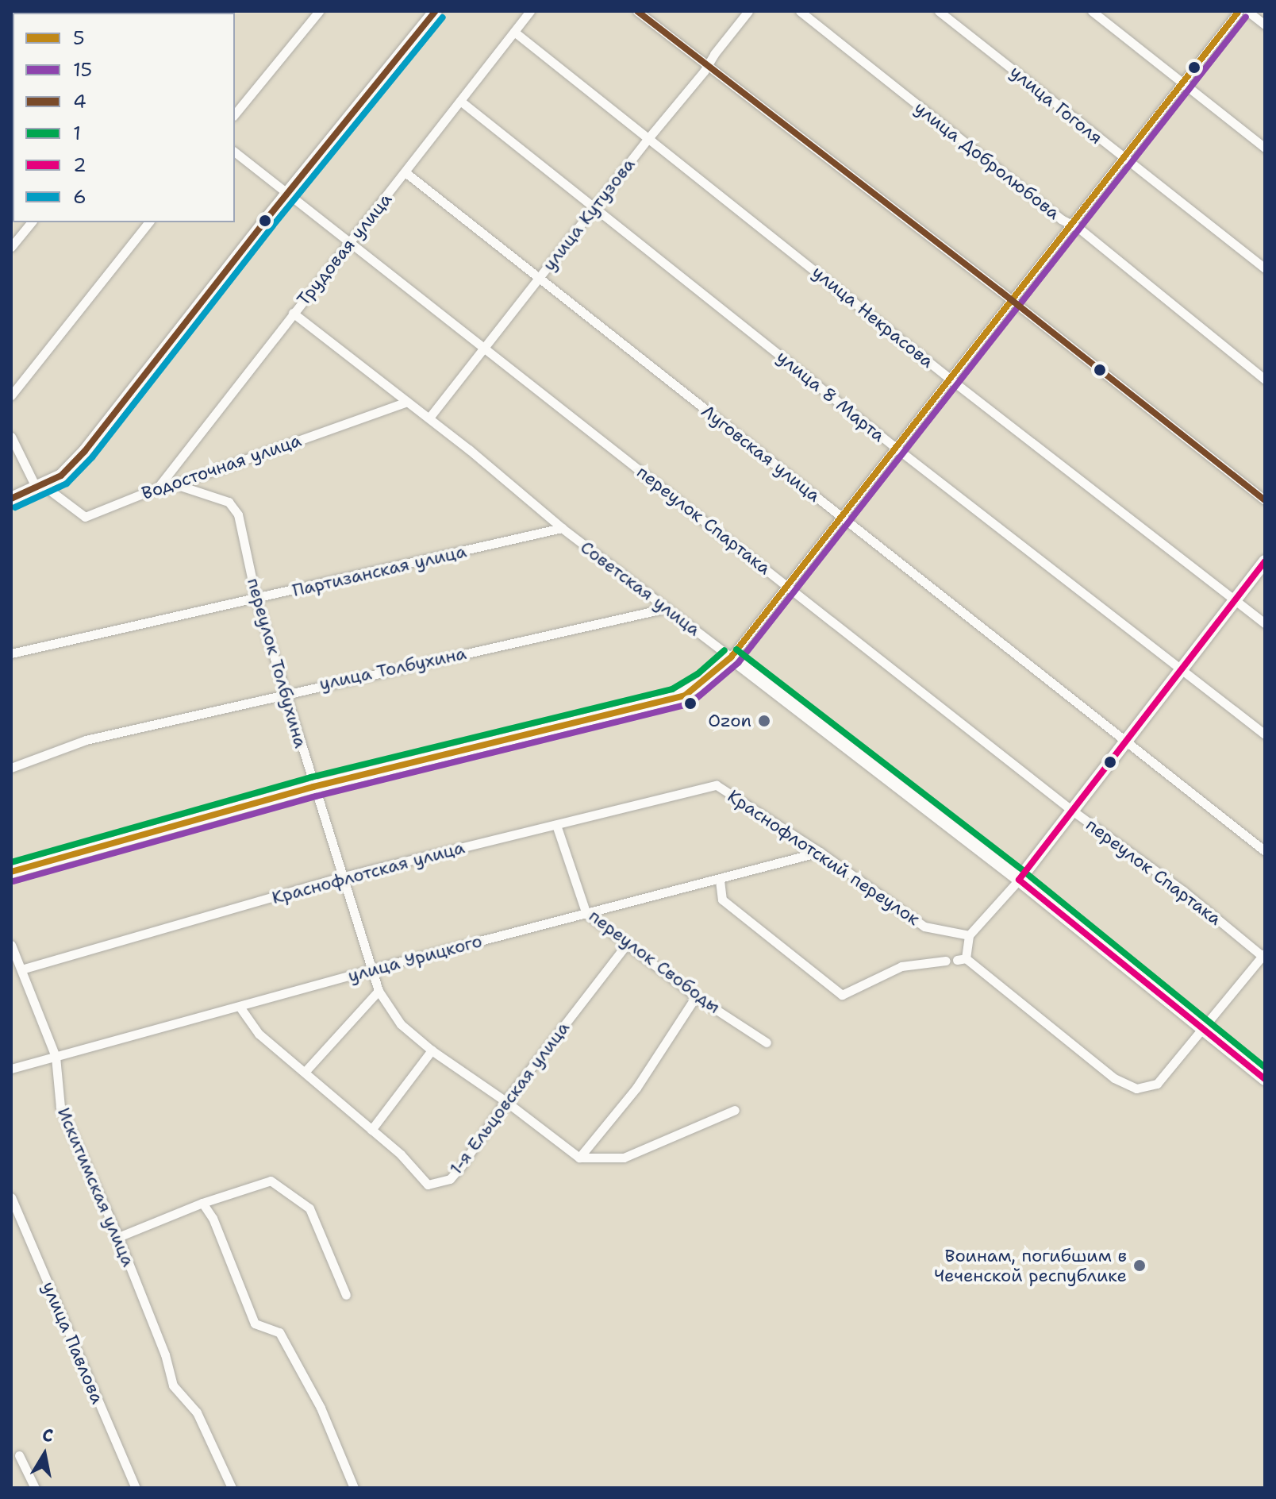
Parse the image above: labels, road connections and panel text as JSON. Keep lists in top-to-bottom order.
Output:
{
  "streets": {
    "street": [
      "улица Гоголя",
      "улица Добролюбова",
      "улица Кутузова",
      "Трудовая улица",
      "улица Некрасова",
      "улица 8 Марта",
      "Луговская улица",
      "Водосточная улица",
      "переулок Спартака",
      "Партизанская улица",
      "Советская улица",
      "переулок Толбухина",
      "улица Толбухина",
      "Краснофлотский переулок",
      "Краснофлотская улица",
      "улица Урицкого",
      "переулок Свободы",
      "1-я Ельцовская улица",
      "Искитимская улица",
      "улица Павлова"
    ]
  },
  "crossings": [
    ["улица Кутузова", "улица Некрасова"],
    ["улица Кутузова", "улица 8 Марта"],
    ["улица Кутузова", "Луговская улица"],
    ["улица Кутузова", "переулок Спартака"],
    ["улица Кутузова", "Советская улица"],
    ["Трудовая улица", "улица Некрасова"],
    ["Трудовая улица", "улица 8 Марта"],
    ["Трудовая улица", "Луговская улица"],
    ["Трудовая улица", "Водосточная улица"],
    ["Трудовая улица", "переулок Спартака"],
    ["Трудовая улица", "Советская улица"],
    ["Водосточная улица", "Советская улица"],
    ["Водосточная улица", "переулок Толбухина"],
    ["Партизанская улица", "Советская улица"],
    ["Партизанская улица", "переулок Толбухина"],
    ["Советская улица", "улица Толбухина"],
    ["переулок Толбухина", "улица Толбухина"],
    ["переулок Толбухина", "Краснофлотская улица"],
    ["переулок Толбухина", "улица Урицкого"],
    ["переулок Толбухина", "1-я Ельцовская улица"],
    ["Краснофлотский переулок", "Краснофлотская улица"],
    ["Краснофлотский переулок", "улица Урицкого"],
    ["Краснофлотская улица", "переулок Свободы"],
    ["Краснофлотская улица", "Искитимская улица"],
    ["улица Урицкого", "переулок Свободы"],
    ["улица Урицкого", "1-я Ельцовская улица"],
    ["улица Урицкого", "Искитимская улица"],
    ["переулок Свободы", "1-я Ельцовская улица"]
  ],
  "places": ["Ozon", "Воинам, погибшим в Чеченской республике"],
  "lines": [
    "transit line 5",
    "transit line 4",
    "transit line 15",
    "transit line 6",
    "transit line 2",
    "transit line 1"
  ],
  "legend": [
    "5",
    "15",
    "4",
    "1",
    "2",
    "6"
  ],
  "north": "top"
}
